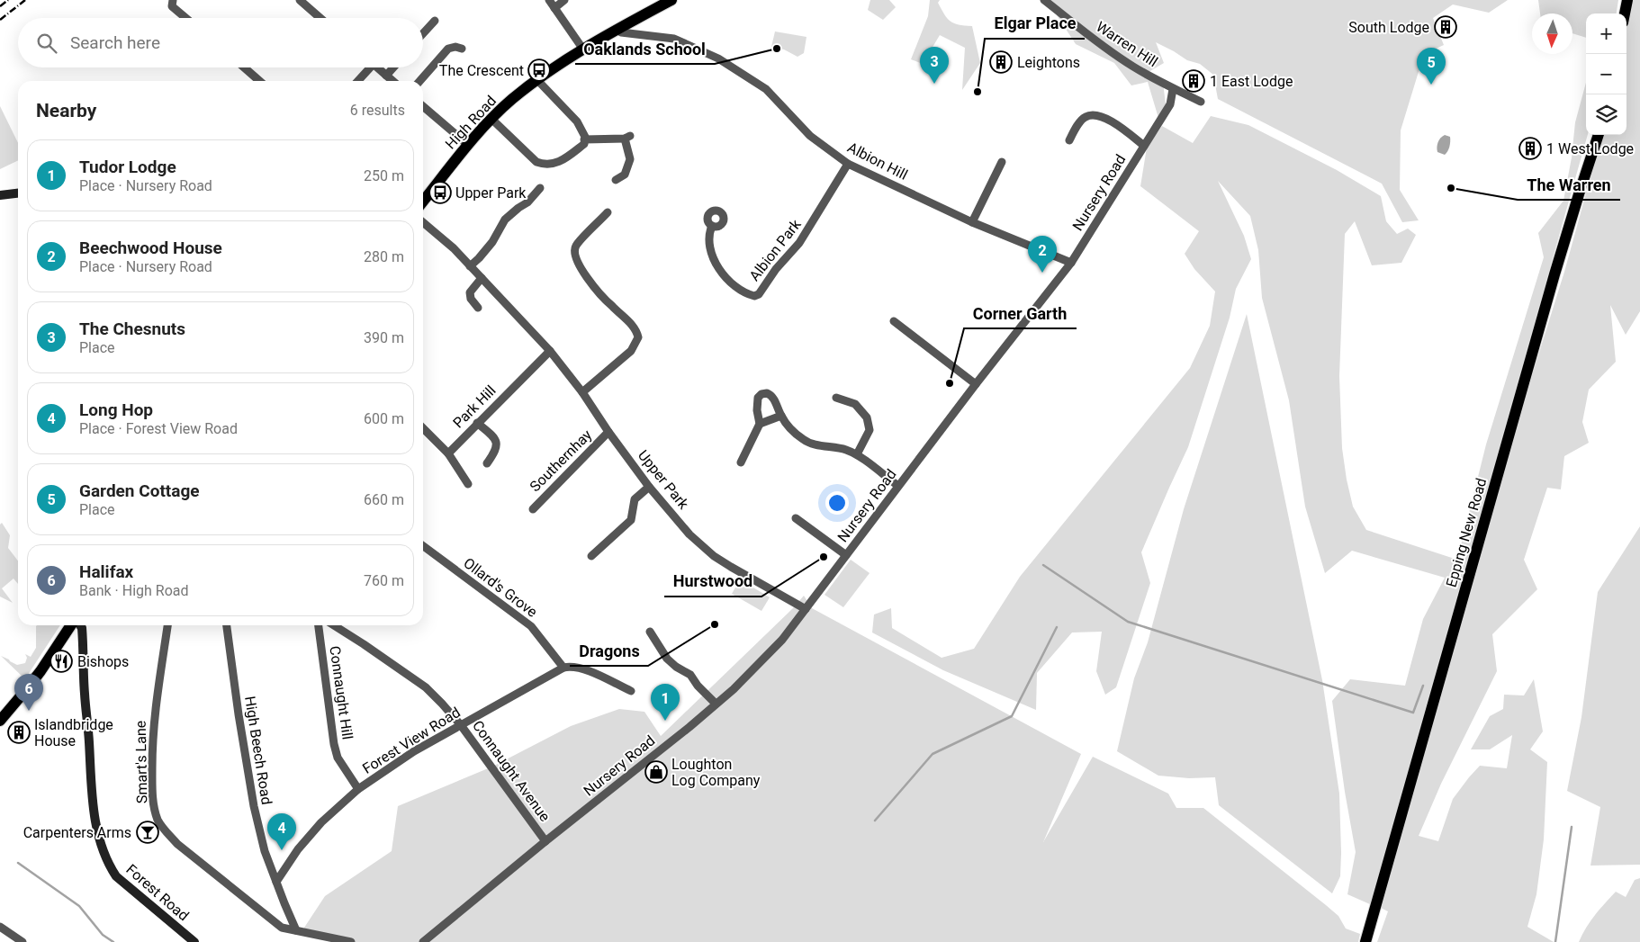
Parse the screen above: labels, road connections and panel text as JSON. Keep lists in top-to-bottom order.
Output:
{
  "streets": {
    "main road": ["High Road", "Epping New Road"],
    "street": [
      "Warren Hill",
      "Albion Hill",
      "Nursery Road",
      "Albion Park",
      "Park Hill",
      "Southernhay",
      "Upper Park",
      "Ollard's Grove",
      "Connaught Hill",
      "Forest View Road",
      "High Beech Road",
      "Smart's Lane",
      "Connaught Avenue",
      "Forest Road"
    ]
  },
  "crossings": [
    ["Warren Hill", "Nursery Road"],
    ["High Road", "Albion Hill"],
    ["Albion Hill", "Nursery Road"],
    ["Albion Hill", "Albion Park"],
    ["Nursery Road", "Upper Park"],
    ["Nursery Road", "Connaught Avenue"],
    ["Park Hill", "Upper Park"],
    ["Southernhay", "Upper Park"],
    ["Ollard's Grove", "Forest View Road"],
    ["Connaught Hill", "Forest View Road"],
    ["Forest View Road", "High Beech Road"],
    ["Forest View Road", "Connaught Avenue"],
    ["High Beech Road", "Smart's Lane"]
  ],
  "places": {
    "building": [
      "South Lodge",
      "Leightons",
      "1 East Lodge",
      "1 West Lodge",
      "Islandbridge House"
    ],
    "other": [
      "Oaklands School",
      "Elgar Place",
      "The Warren",
      "Corner Garth",
      "Hurstwood",
      "Dragons"
    ],
    "bus stop": ["The Crescent", "Upper Park"],
    "restaurant": ["Bishops"],
    "shop": ["Loughton Log Company"],
    "bar": ["Carpenters Arms"]
  },
  "north": "bottom",
  "page": {
    "map_buttons": ["+", "−"],
    "search": "Search here",
    "pins": [
      "3",
      "5",
      "2",
      "6",
      "1",
      "4"
    ],
    "heading": ["Nearby", "6 results"],
    "list": [
      {
        "mark": "1",
        "name": "Tudor Lodge",
        "note": "Place · Nursery Road",
        "value": "250 m"
      },
      {
        "mark": "2",
        "name": "Beechwood House",
        "note": "Place · Nursery Road",
        "value": "280 m"
      },
      {
        "mark": "3",
        "name": "The Chesnuts",
        "note": "Place",
        "value": "390 m"
      },
      {
        "mark": "4",
        "name": "Long Hop",
        "note": "Place · Forest View Road",
        "value": "600 m"
      },
      {
        "mark": "5",
        "name": "Garden Cottage",
        "note": "Place",
        "value": "660 m"
      },
      {
        "mark": "6",
        "name": "Halifax",
        "note": "Bank · High Road",
        "value": "760 m"
      }
    ]
  }
}
